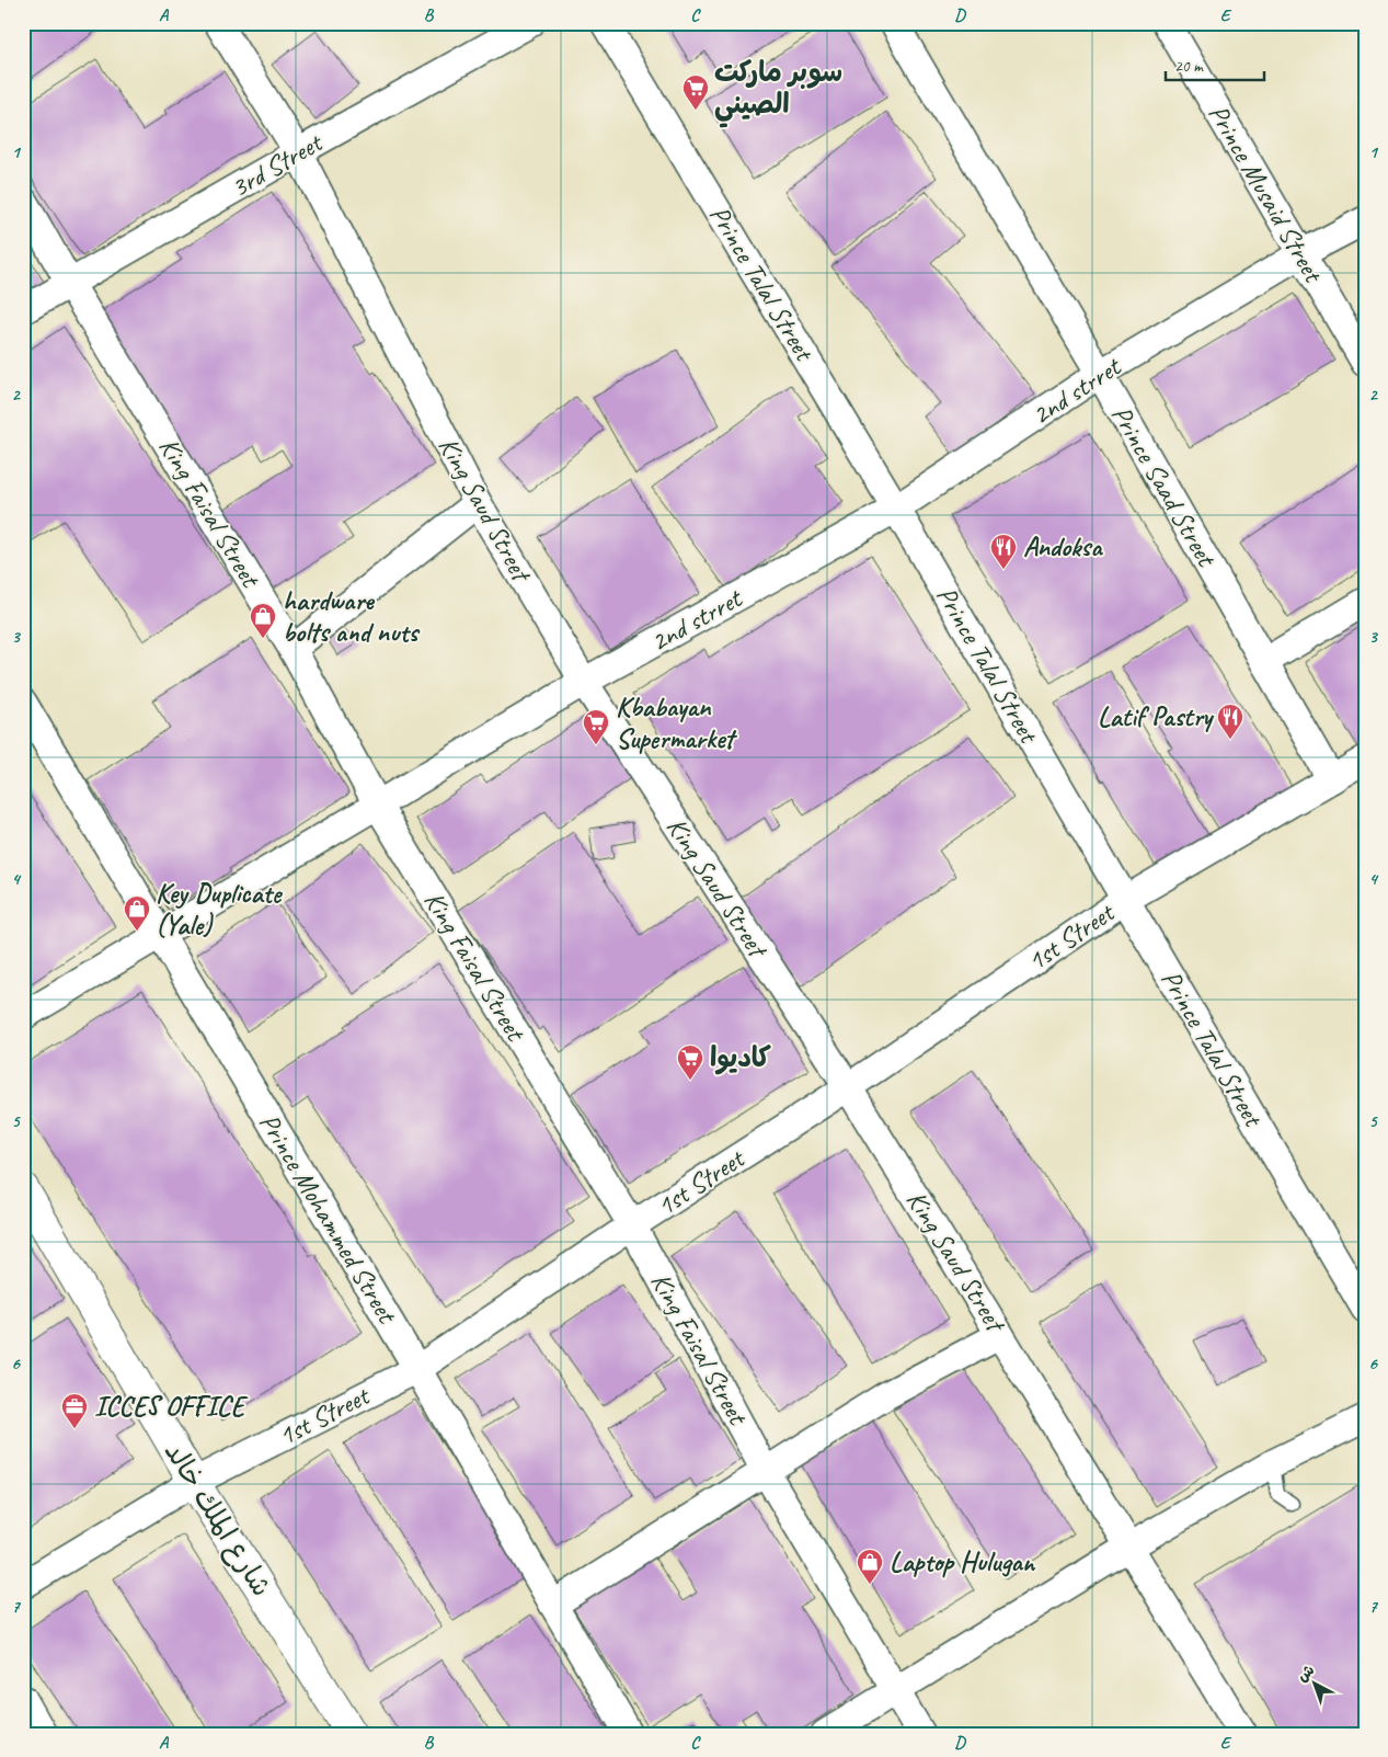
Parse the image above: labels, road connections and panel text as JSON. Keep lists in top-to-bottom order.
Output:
{
  "streets": {
    "street": [
      "3rd Street",
      "Prince Musaid Street",
      "Prince Talal Street",
      "2nd strret",
      "Prince Saad Street",
      "King Saud Street",
      "King Faisal Street",
      "1st Street",
      "Prince Mohammed Street",
      "شارع الملك خالد"
    ]
  },
  "crossings": [
    ["3rd Street", "King Saud Street"],
    ["3rd Street", "King Faisal Street"],
    ["Prince Musaid Street", "2nd strret"],
    ["Prince Talal Street", "2nd strret"],
    ["Prince Talal Street", "1st Street"],
    ["2nd strret", "Prince Saad Street"],
    ["2nd strret", "King Saud Street"],
    ["2nd strret", "King Faisal Street"],
    ["2nd strret", "Prince Mohammed Street"],
    ["Prince Saad Street", "1st Street"],
    ["King Saud Street", "1st Street"],
    ["King Faisal Street", "1st Street"],
    ["1st Street", "Prince Mohammed Street"],
    ["1st Street", "شارع الملك خالد"]
  ],
  "places": {
    "supermarket": ["سوبر ماركت الصيني", "Kbabayan Supermarket", "كاديوا"],
    "restaurant": ["Andoksa", "Latif Pastry"],
    "shop": ["hardware bolts and nuts", "Key Duplicate (Yale)", "Laptop Hulugan"],
    "office": ["ICCES OFFICE"]
  },
  "scale_bar": "20 m",
  "north": "top left",
  "grid": {
    "columns": [
      "A",
      "B",
      "C",
      "D",
      "E"
    ],
    "rows": [
      "1",
      "2",
      "3",
      "4",
      "5",
      "6",
      "7"
    ]
  }
}
